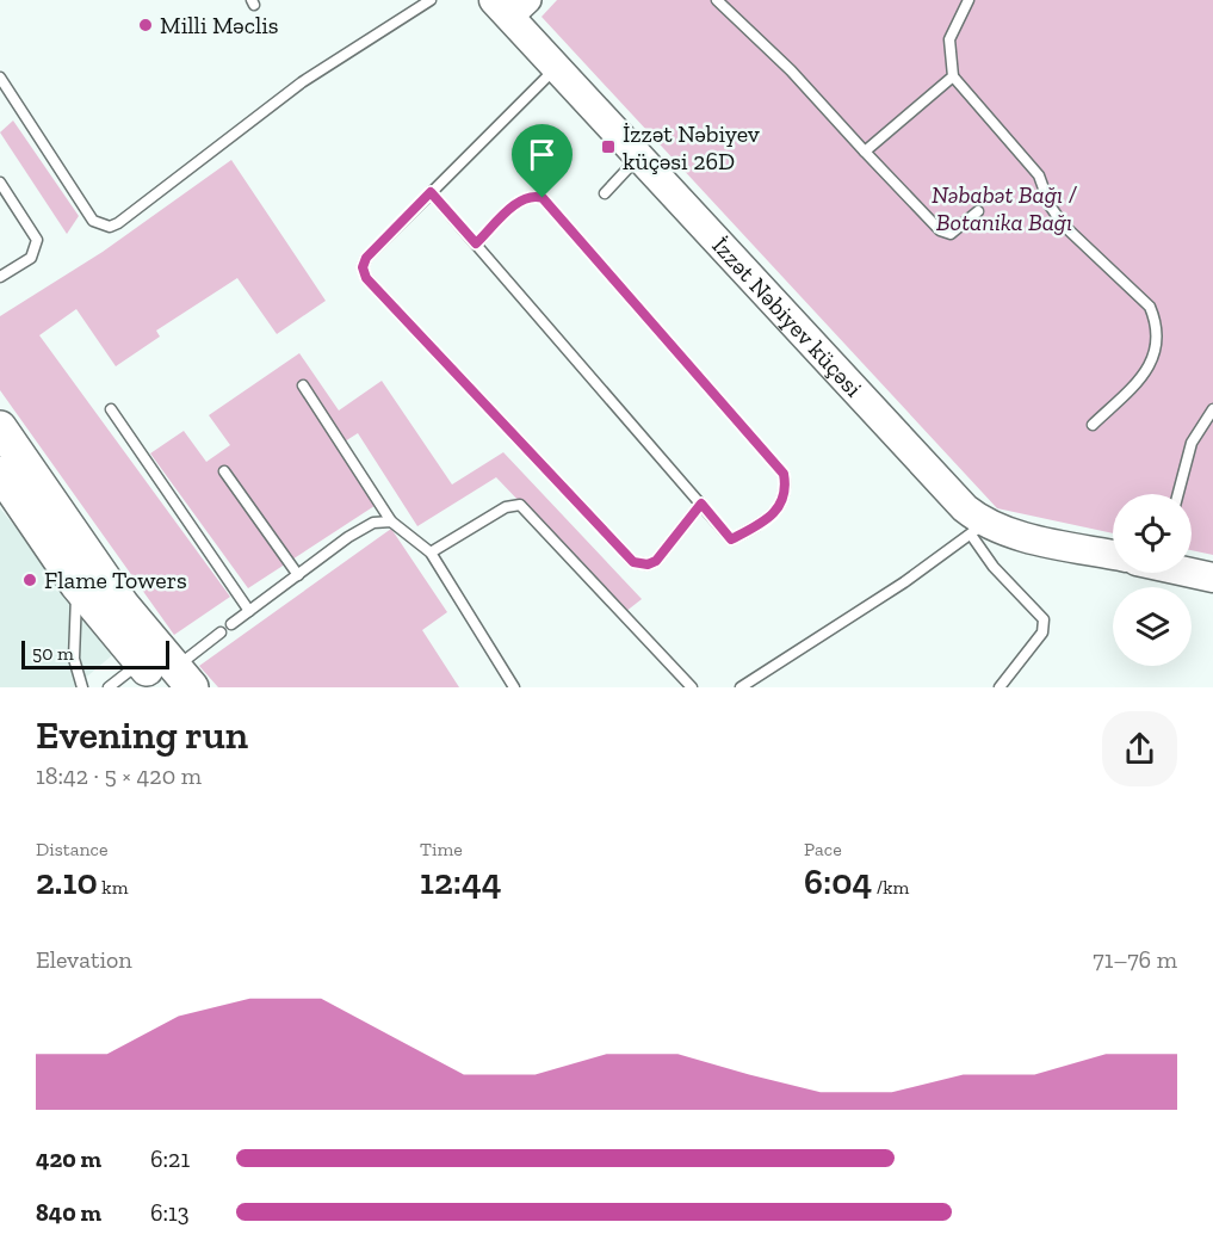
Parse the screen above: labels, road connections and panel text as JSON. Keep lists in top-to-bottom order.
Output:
{
  "streets": {
    "main road": ["İzzət Nəbiyev küçəsi"]
  },
  "parks": ["Nəbabət Bağı / Botanika Bağı"],
  "places": {
    "other": ["Milli Məclis", "Flame Towers"],
    "transit": ["İzzət Nəbiyev küçəsi 26D"]
  },
  "scale_bar": "50 m",
  "page": {
    "scale": "50 m",
    "heading": ["Evening run", "18:42 · 5 × 420 m"],
    "stats": [
      ["Distance", "2.10 km"],
      ["Time", "12:44"],
      ["Pace", "6:04 /km"]
    ],
    "chart": ["Elevation", "71–76 m"],
    "list": [
      {
        "name": "420 m",
        "note": "6:21"
      },
      {
        "name": "840 m",
        "note": "6:13"
      }
    ]
  }
}
